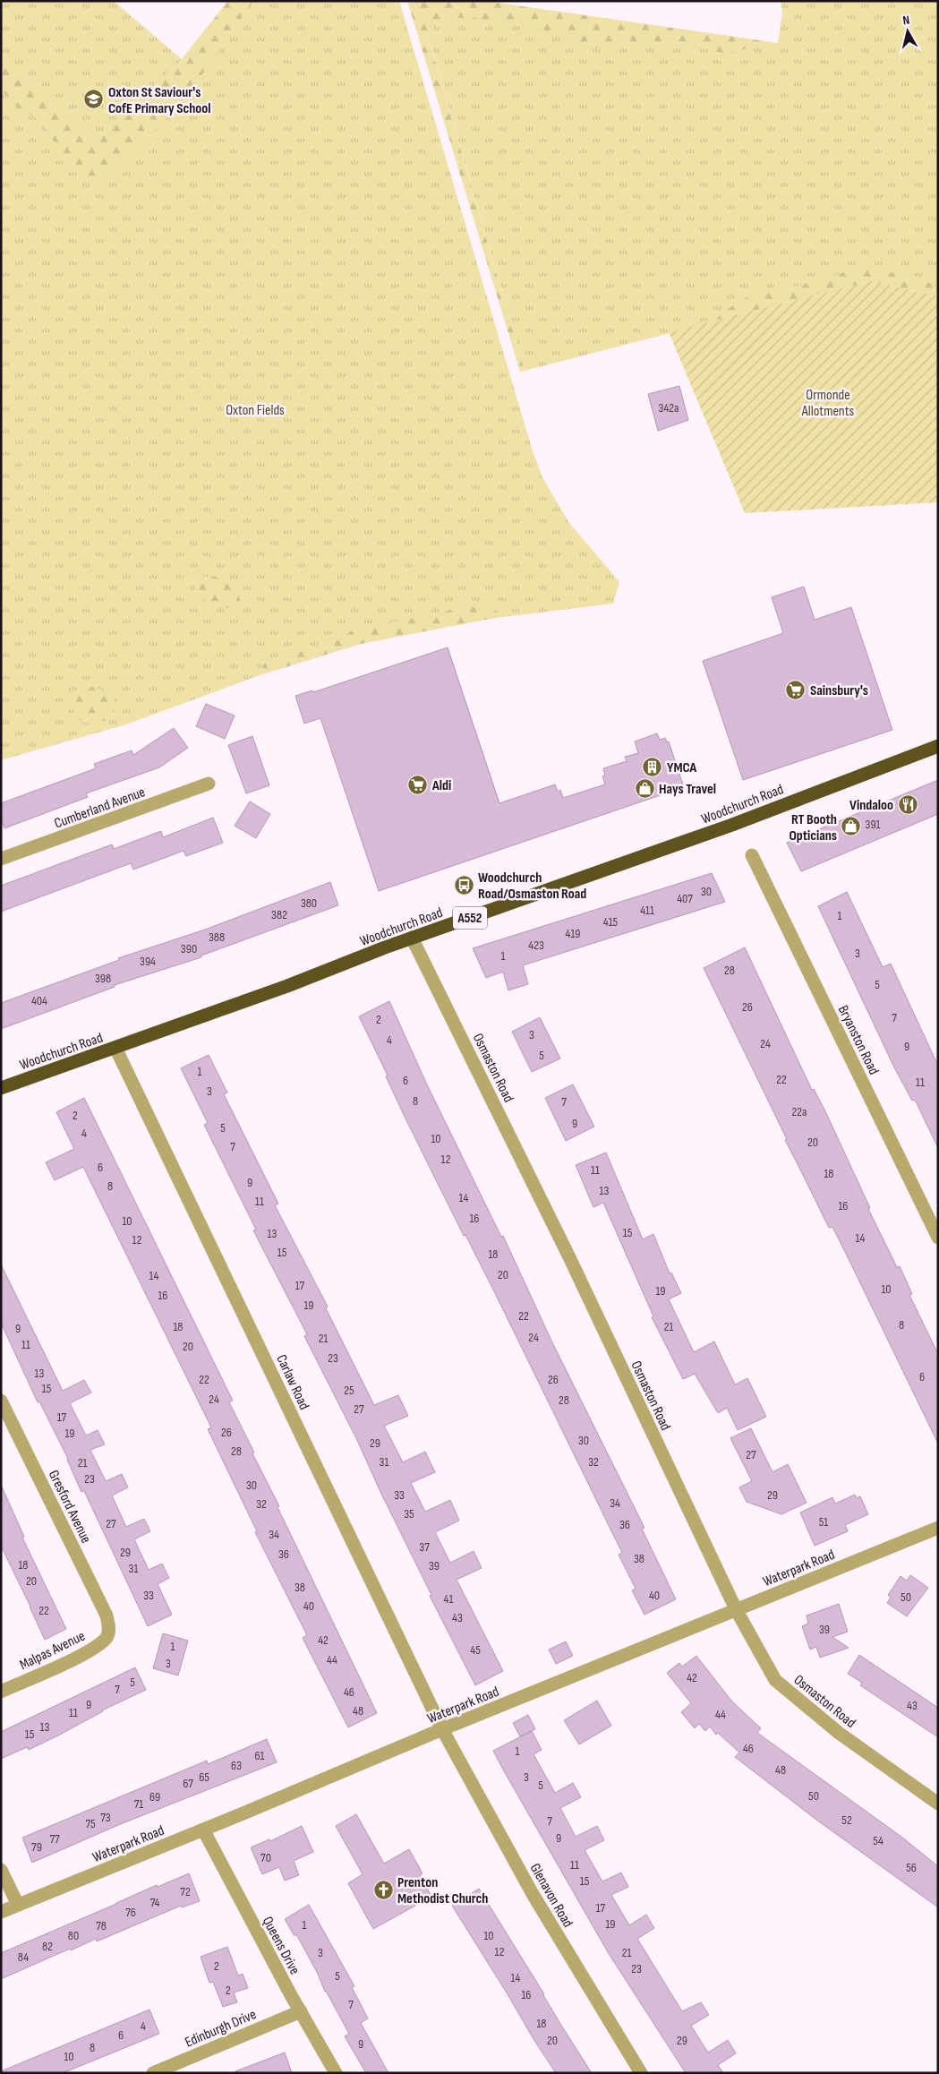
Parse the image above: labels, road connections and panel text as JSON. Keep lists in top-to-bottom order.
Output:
{
  "streets": {
    "highway": ["Woodchurch Road", "A552"],
    "street": [
      "Cumberland Avenue",
      "Bryanston Road",
      "Osmaston Road",
      "Carlaw Road",
      "Gresford Avenue",
      "Waterpark Road",
      "Malpas Avenue",
      "Glenavon Road",
      "Queens Drive",
      "Edinburgh Drive"
    ]
  },
  "crossings": [
    ["Woodchurch Road", "Osmaston Road"],
    ["Woodchurch Road", "Carlaw Road"],
    ["Osmaston Road", "Waterpark Road"],
    ["Carlaw Road", "Waterpark Road"],
    ["Carlaw Road", "Glenavon Road"],
    ["Gresford Avenue", "Malpas Avenue"],
    ["Waterpark Road", "Glenavon Road"],
    ["Waterpark Road", "Queens Drive"],
    ["Queens Drive", "Edinburgh Drive"]
  ],
  "parks": ["Ormonde Allotments", "Oxton Fields"],
  "places": {
    "school or university": ["Oxton St Saviour's CofE Primary School"],
    "supermarket": ["Sainsbury's", "Aldi"],
    "building": ["YMCA"],
    "shop": ["Hays Travel", "RT Booth Opticians"],
    "restaurant": ["Vindaloo"],
    "bus stop": ["Woodchurch Road/Osmaston Road"],
    "church": ["Prenton Methodist Church"]
  },
  "house_numbers": [
    "342a",
    "391",
    "30",
    "407",
    "380",
    "411",
    "382",
    "1",
    "415",
    "419",
    "388",
    "423",
    "390",
    "3",
    "1",
    "394",
    "28",
    "398",
    "5",
    "404",
    "26",
    "7",
    "2",
    "3",
    "4",
    "24",
    "9",
    "5",
    "1",
    "22",
    "6",
    "11",
    "3",
    "8",
    "7",
    "22a",
    "2",
    "9",
    "5",
    "4",
    "10",
    "20",
    "7",
    "12",
    "6",
    "11",
    "18",
    "9",
    "8",
    "13",
    "14",
    "11",
    "16",
    "16",
    "10",
    "15",
    "13",
    "14",
    "12",
    "15",
    "18",
    "20",
    "14",
    "17",
    "10",
    "19",
    "16",
    "19",
    "22",
    "8",
    "18",
    "21",
    "9",
    "24",
    "21",
    "11",
    "20",
    "23",
    "13",
    "6",
    "22",
    "26",
    "15",
    "25",
    "24",
    "28",
    "27",
    "17",
    "26",
    "19",
    "30",
    "29",
    "28",
    "27",
    "31",
    "32",
    "21",
    "23",
    "30",
    "33",
    "29",
    "34",
    "32",
    "35",
    "51",
    "27",
    "36",
    "34",
    "37",
    "29",
    "36",
    "38",
    "18",
    "39",
    "31",
    "20",
    "38",
    "33",
    "40",
    "50",
    "41",
    "40",
    "22",
    "43",
    "39",
    "42",
    "1",
    "45",
    "44",
    "3",
    "42",
    "5",
    "7",
    "46",
    "9",
    "43",
    "48",
    "11",
    "44",
    "13",
    "15",
    "46",
    "1",
    "61",
    "63",
    "48",
    "65",
    "3",
    "67",
    "5",
    "50",
    "69",
    "71",
    "73",
    "52",
    "7",
    "75",
    "9",
    "77",
    "54",
    "79",
    "70",
    "11",
    "56",
    "15",
    "72",
    "74",
    "17",
    "76",
    "19",
    "1",
    "78",
    "80",
    "10",
    "82",
    "12",
    "3",
    "21",
    "84",
    "2",
    "23",
    "5",
    "14",
    "2",
    "16",
    "7",
    "18",
    "4",
    "6",
    "20",
    "29",
    "9",
    "8",
    "10"
  ],
  "north": "top"
}
